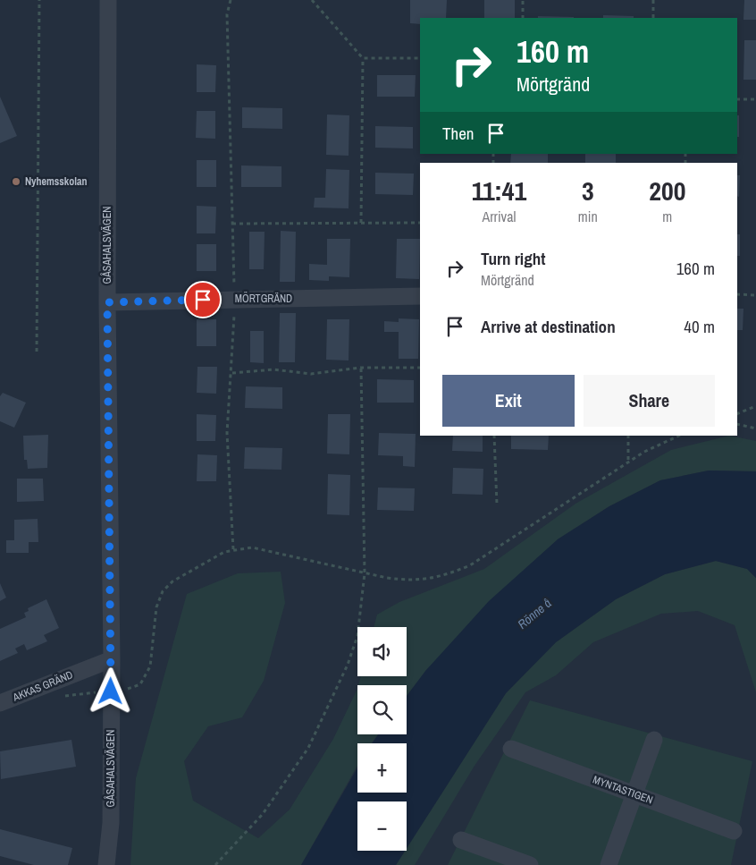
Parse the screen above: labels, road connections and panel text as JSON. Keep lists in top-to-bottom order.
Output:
{
  "streets": {
    "street": [
      "GÅSAHALSVÄGEN",
      "MÖRTGRÄND",
      "AKKAS GRÄND",
      "MYNTASTIGEN"
    ]
  },
  "crossings": [
    ["GÅSAHALSVÄGEN", "MÖRTGRÄND"],
    ["GÅSAHALSVÄGEN", "AKKAS GRÄND"]
  ],
  "water": ["Rönne å"],
  "places": ["Nyhemsskolan"],
  "page": {
    "turn": ["160 m", "Mörtgränd"],
    "then": "Then",
    "eta": [
      "11:41",
      "Arrival",
      "3",
      "min",
      "200",
      "m"
    ],
    "list": [
      {
        "name": "Turn right",
        "note": "Mörtgränd",
        "value": "160 m"
      },
      {
        "name": "Arrive at destination",
        "value": "40 m"
      }
    ],
    "buttons": ["Exit", "Share"],
    "map_buttons": ["+", "−"]
  }
}
